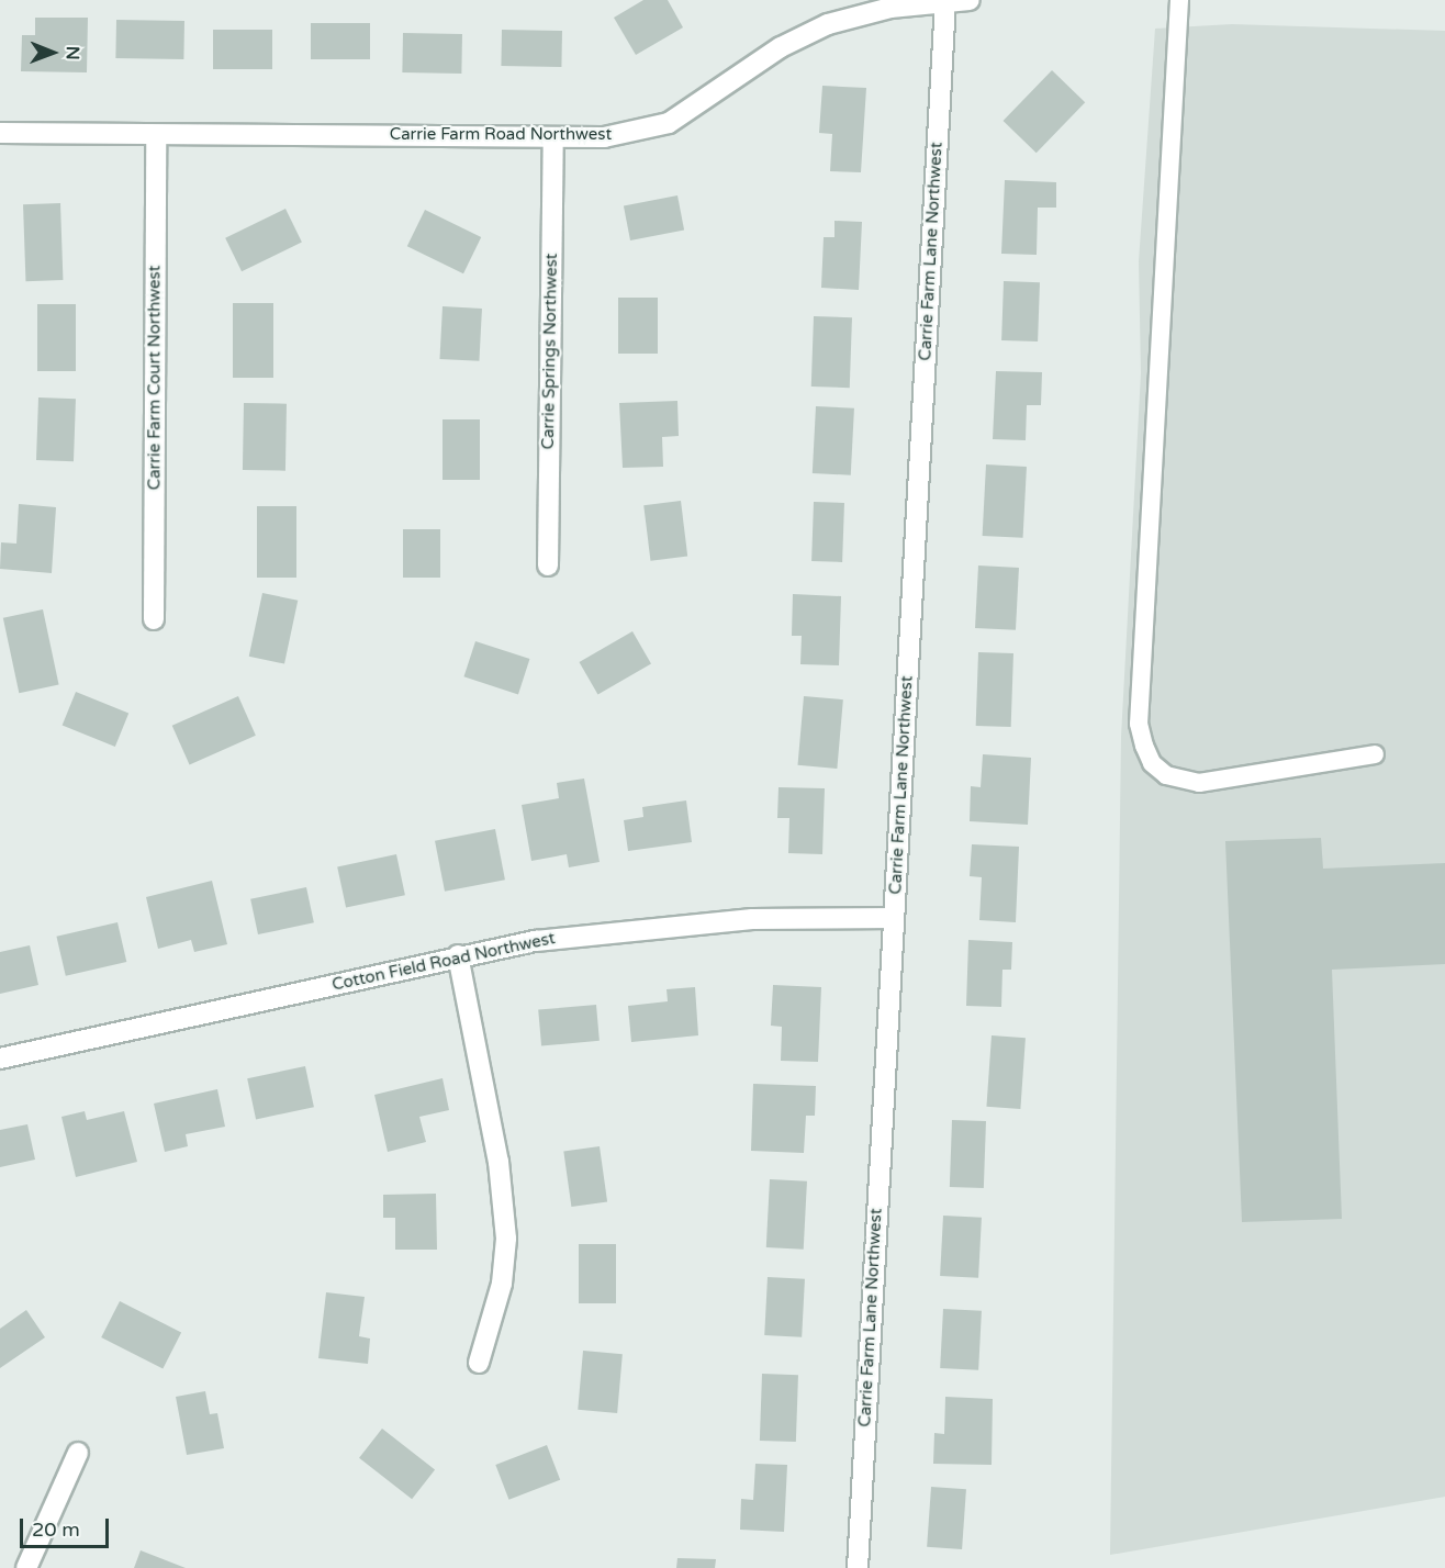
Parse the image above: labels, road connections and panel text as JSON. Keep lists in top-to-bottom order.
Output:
{
  "streets": {
    "street": [
      "Carrie Farm Road Northwest",
      "Carrie Farm Lane Northwest",
      "Carrie Springs Northwest",
      "Carrie Farm Court Northwest",
      "Cotton Field Road Northwest"
    ]
  },
  "crossings": [
    ["Carrie Farm Road Northwest", "Carrie Farm Lane Northwest"],
    ["Carrie Farm Road Northwest", "Carrie Springs Northwest"],
    ["Carrie Farm Road Northwest", "Carrie Farm Court Northwest"],
    ["Carrie Farm Lane Northwest", "Cotton Field Road Northwest"]
  ],
  "scale_bar": "20 m",
  "north": "right"
}
